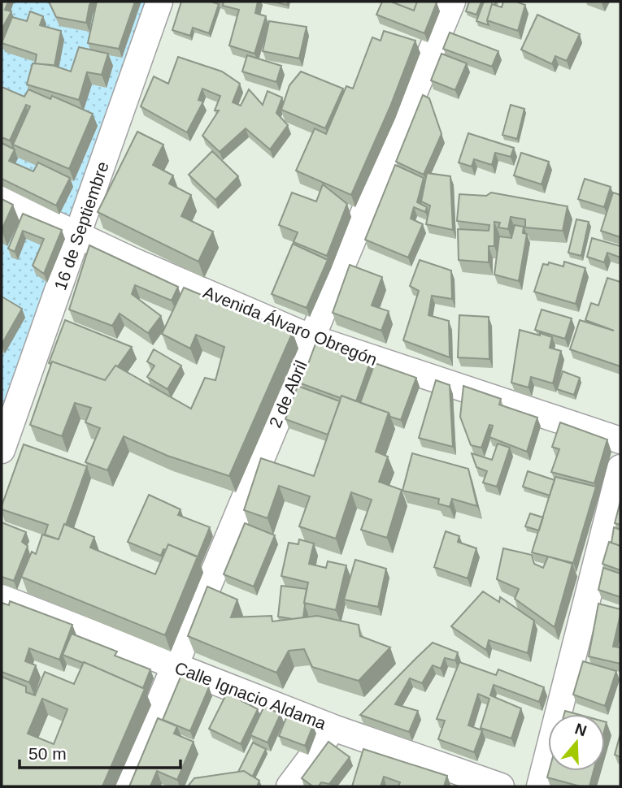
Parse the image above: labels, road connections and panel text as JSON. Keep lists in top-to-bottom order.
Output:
{
  "streets": {
    "street": [
      "16 de Septiembre",
      "Avenida Álvaro Obregón",
      "2 de Abril",
      "Calle Ignacio Aldama"
    ]
  },
  "crossings": [
    ["16 de Septiembre", "Avenida Álvaro Obregón"],
    ["Avenida Álvaro Obregón", "2 de Abril"],
    ["2 de Abril", "Calle Ignacio Aldama"]
  ],
  "scale_bar": "50 m",
  "north": "top"
}
